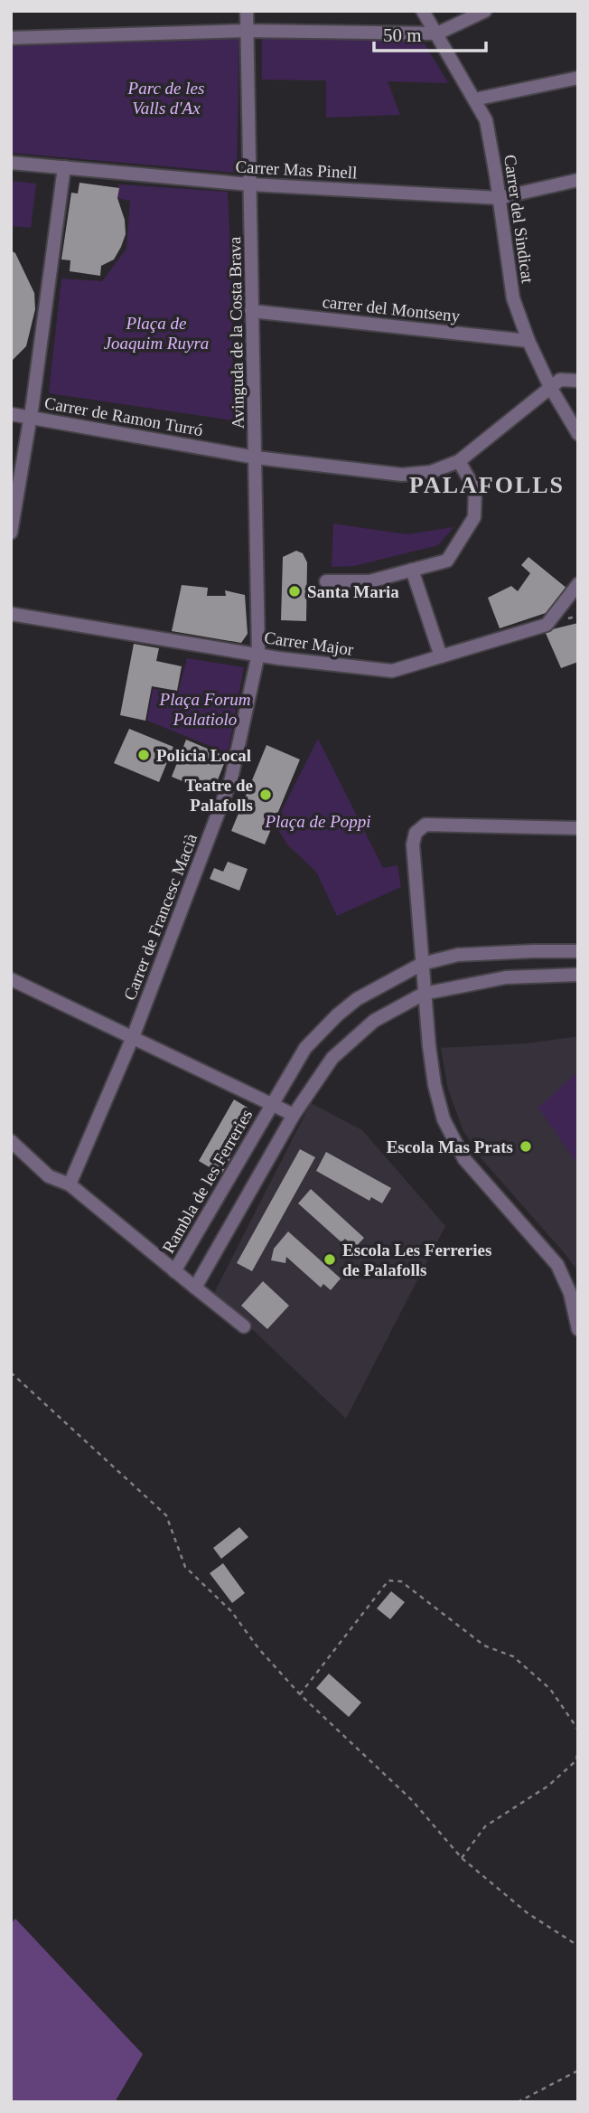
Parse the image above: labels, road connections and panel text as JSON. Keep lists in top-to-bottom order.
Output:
{
  "streets": {
    "street": [
      "Carrer Mas Pinell",
      "Carrer del Sindicat",
      "carrer del Montseny",
      "Avinguda de la Costa Brava",
      "Carrer de Ramon Turró",
      "Carrer Major",
      "Carrer de Francesc Macià",
      "Rambla de les Ferreries"
    ]
  },
  "crossings": [
    ["Carrer Mas Pinell", "Carrer del Sindicat"],
    ["Carrer Mas Pinell", "Avinguda de la Costa Brava"],
    ["Carrer del Sindicat", "carrer del Montseny"],
    ["Carrer del Sindicat", "Carrer de Ramon Turró"],
    ["carrer del Montseny", "Avinguda de la Costa Brava"],
    ["Avinguda de la Costa Brava", "Carrer de Ramon Turró"],
    ["Avinguda de la Costa Brava", "Carrer Major"],
    ["Avinguda de la Costa Brava", "Carrer de Francesc Macià"],
    ["Carrer Major", "Carrer de Francesc Macià"]
  ],
  "districts": ["PALAFOLLS"],
  "parks": [
    "Parc de les Valls d'Ax",
    "Plaça de Joaquim Ruyra",
    "Plaça Forum Palatiolo",
    "Plaça de Poppi"
  ],
  "places": [
    "Santa Maria",
    "Policia Local",
    "Teatre de Palafolls",
    "Escola Mas Prats",
    "Escola Les Ferreries de Palafolls"
  ],
  "scale_bar": "50 m"
}
